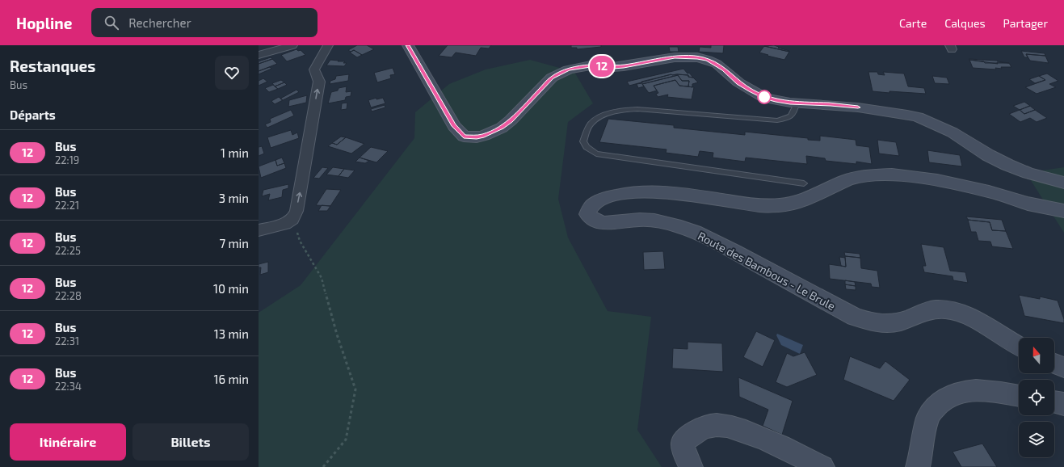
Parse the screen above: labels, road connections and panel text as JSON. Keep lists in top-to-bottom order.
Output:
{
  "streets": {
    "main road": ["Route des Bambous - Le Brule"]
  },
  "lines": ["bus line 12"],
  "north": "top",
  "page": {
    "header": "Hopline",
    "search": "Rechercher",
    "nav": ["Carte", "Calques", "Partager"],
    "heading": [
      ["Restanques", "Bus"],
      "Départs"
    ],
    "on_map": "12",
    "list": [
      {
        "mark": "12",
        "name": "Bus",
        "note": "22:19",
        "value": "1 min"
      },
      {
        "mark": "12",
        "name": "Bus",
        "note": "22:21",
        "value": "3 min"
      },
      {
        "mark": "12",
        "name": "Bus",
        "note": "22:25",
        "value": "7 min"
      },
      {
        "mark": "12",
        "name": "Bus",
        "note": "22:28",
        "value": "10 min"
      },
      {
        "mark": "12",
        "name": "Bus",
        "note": "22:31",
        "value": "13 min"
      },
      {
        "mark": "12",
        "name": "Bus",
        "note": "22:34",
        "value": "16 min"
      }
    ],
    "buttons": ["Itinéraire", "Billets"]
  }
}
